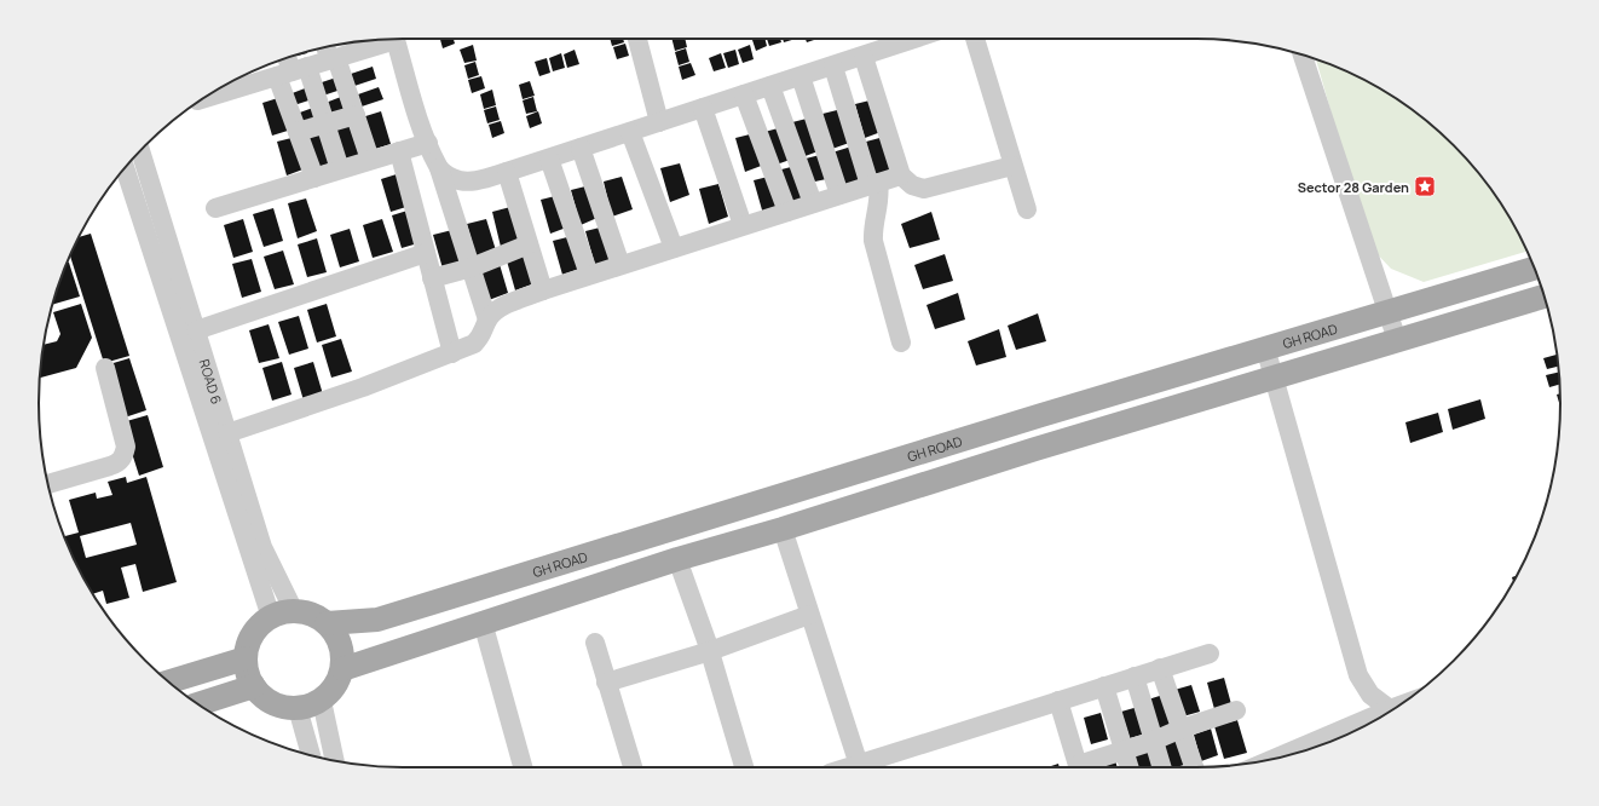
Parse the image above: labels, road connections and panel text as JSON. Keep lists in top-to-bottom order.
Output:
{
  "streets": {
    "main road": ["GH ROAD"],
    "street": ["ROAD 6"]
  },
  "crossings": [
    ["GH ROAD", "ROAD 6"]
  ],
  "places": {
    "place": ["Sector 28 Garden"]
  }
}
